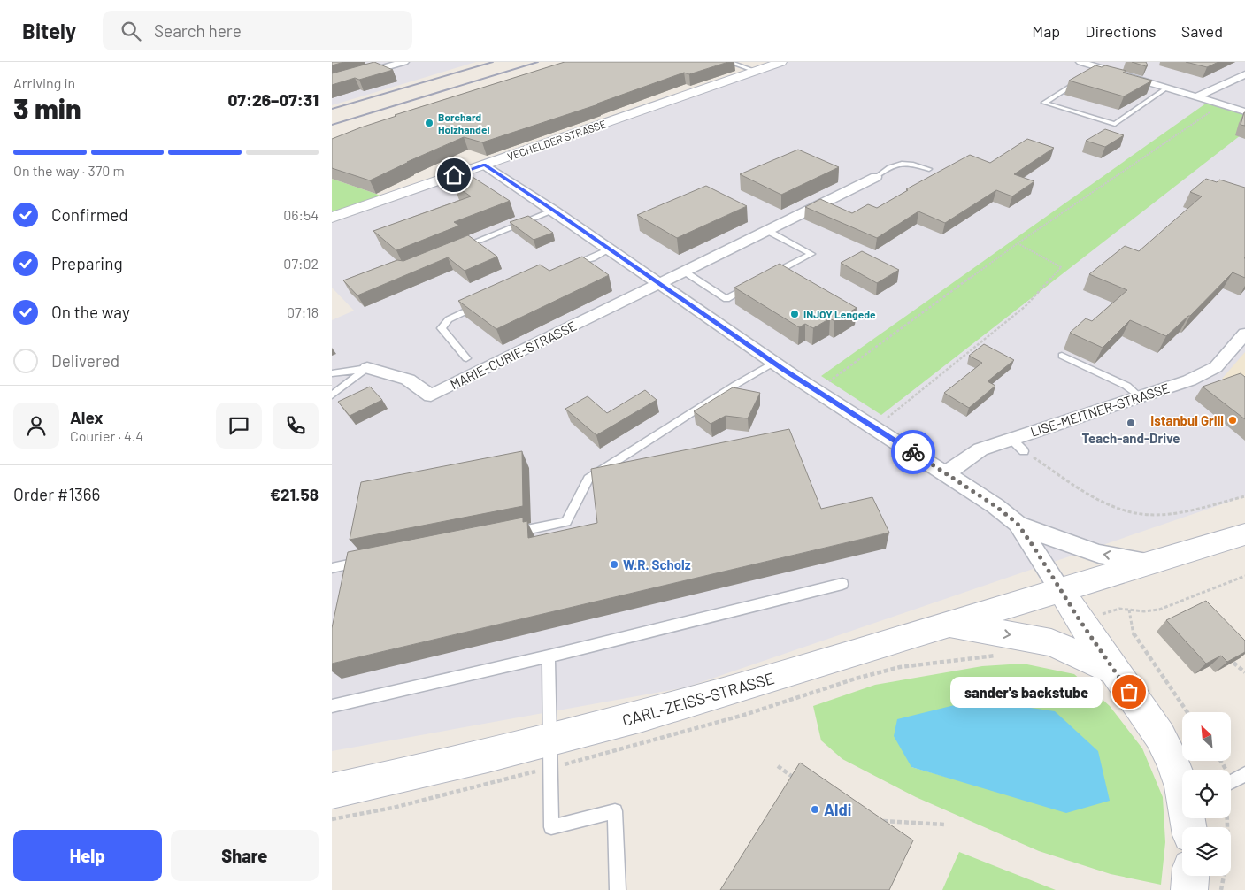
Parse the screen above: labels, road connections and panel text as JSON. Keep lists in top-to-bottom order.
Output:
{
  "streets": {
    "main road": ["VECHELDER STRASSE", "CARL-ZEISS-STRASSE"],
    "street": ["MARIE-CURIE-STRASSE", "LISE-MEITNER-STRASSE"]
  },
  "places": [
    "Borchard Holzhandel",
    "INJOY Lengede",
    "Istanbul Grill",
    "Teach-and-Drive",
    "W.R. Scholz",
    "sander's backstube",
    "Aldi"
  ],
  "north": "top left",
  "page": {
    "header": "Bitely",
    "search": "Search here",
    "nav": ["Map", "Directions", "Saved"],
    "heading": ["3 min", "Arriving in", "07:26–07:31"],
    "panel": [
      "Alex",
      "Courier · 4.4",
      "Order #1366",
      "€21.58"
    ],
    "bar": "On the way · 370 m",
    "list": [
      ["Confirmed", "06:54"],
      ["Preparing", "07:02"],
      ["On the way", "07:18"],
      "Delivered"
    ],
    "bubble": "sander's backstube",
    "buttons": ["Help", "Share"]
  }
}
